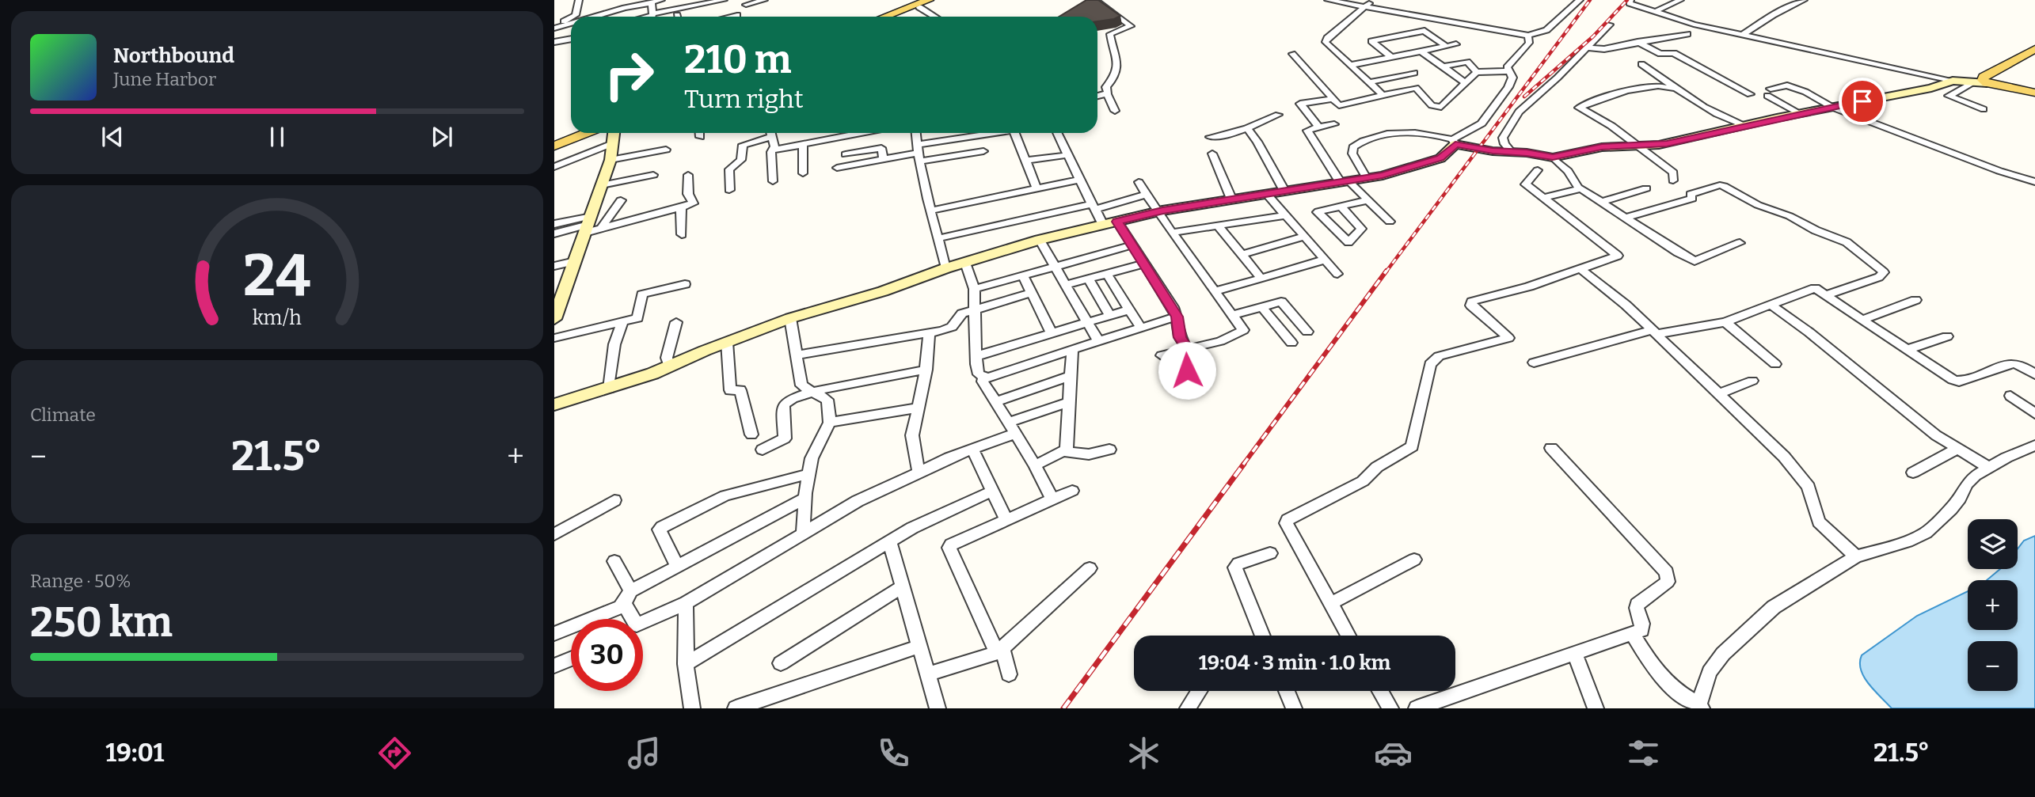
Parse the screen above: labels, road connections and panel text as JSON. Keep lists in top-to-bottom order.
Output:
{
  "page": {
    "turn": ["210 m", "Turn right"],
    "song": ["Northbound", "June Harbor"],
    "tile": [
      "Climate",
      ["Range · 50%", "250 km"]
    ],
    "heat": ["−", "21.5°", "+"],
    "map_buttons": ["+", "−"],
    "limit": "30",
    "trip": "19:04 · 3 min · 1.0 km",
    "tabs": ["19:01", "21.5°"],
    "gauge": ["24", "km/h"]
  }
}
